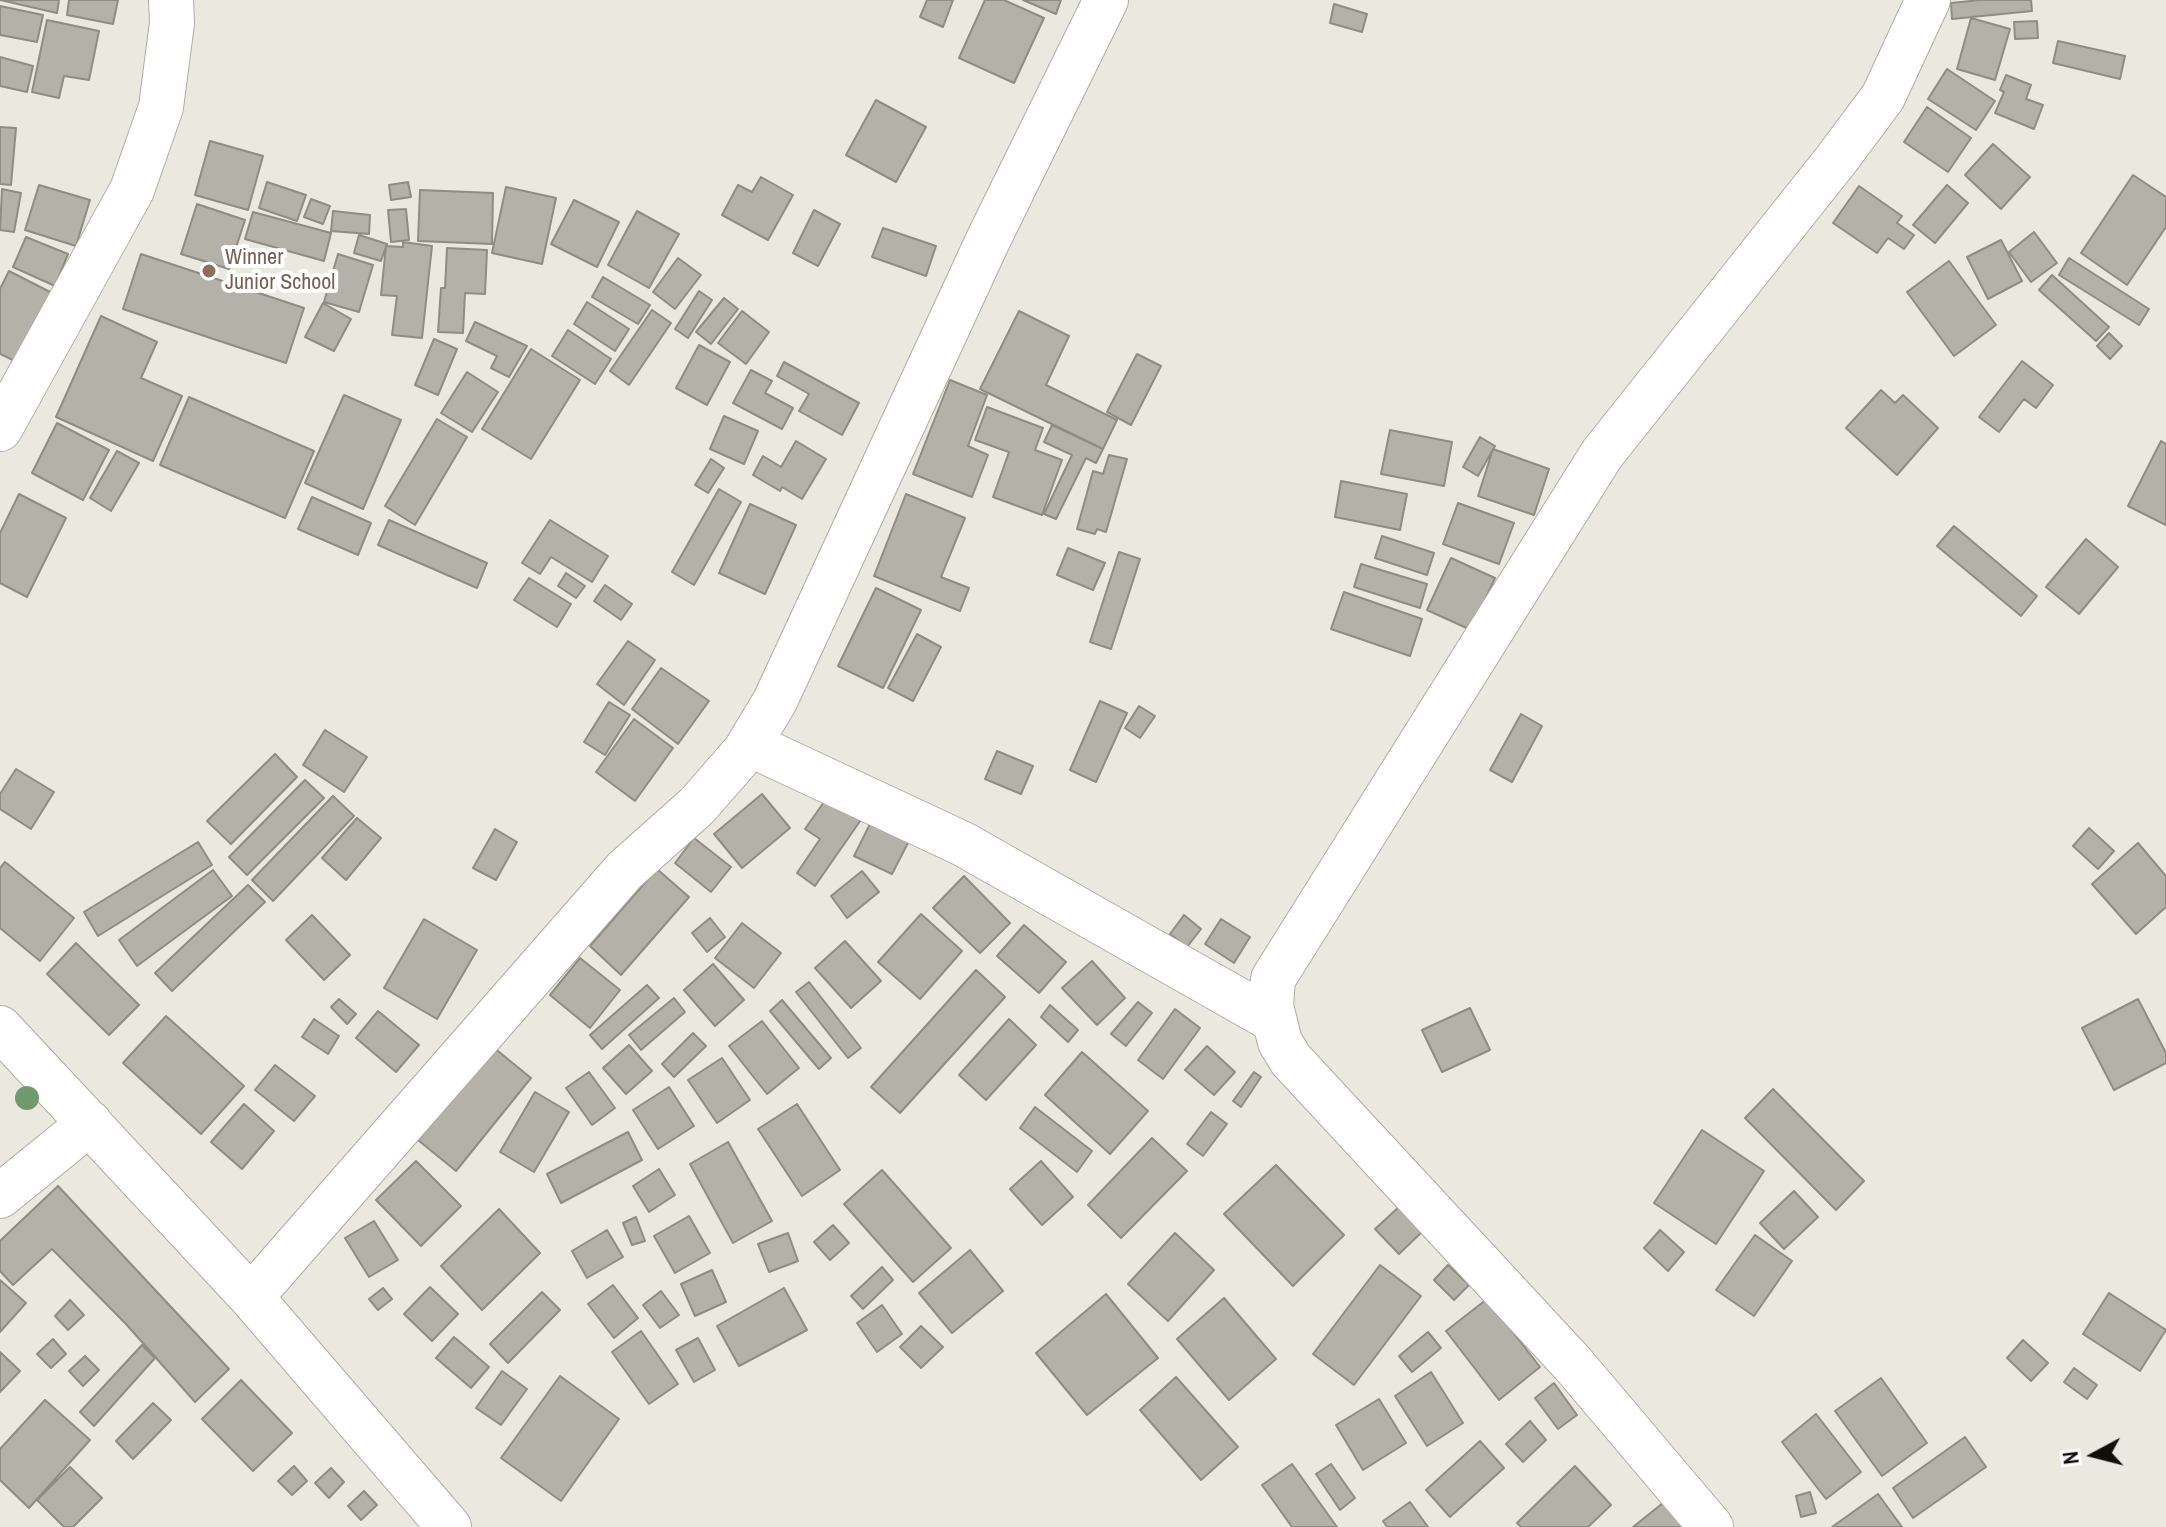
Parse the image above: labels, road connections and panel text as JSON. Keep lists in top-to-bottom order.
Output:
{
  "places": ["Winner Junior School"],
  "north": "left"
}
